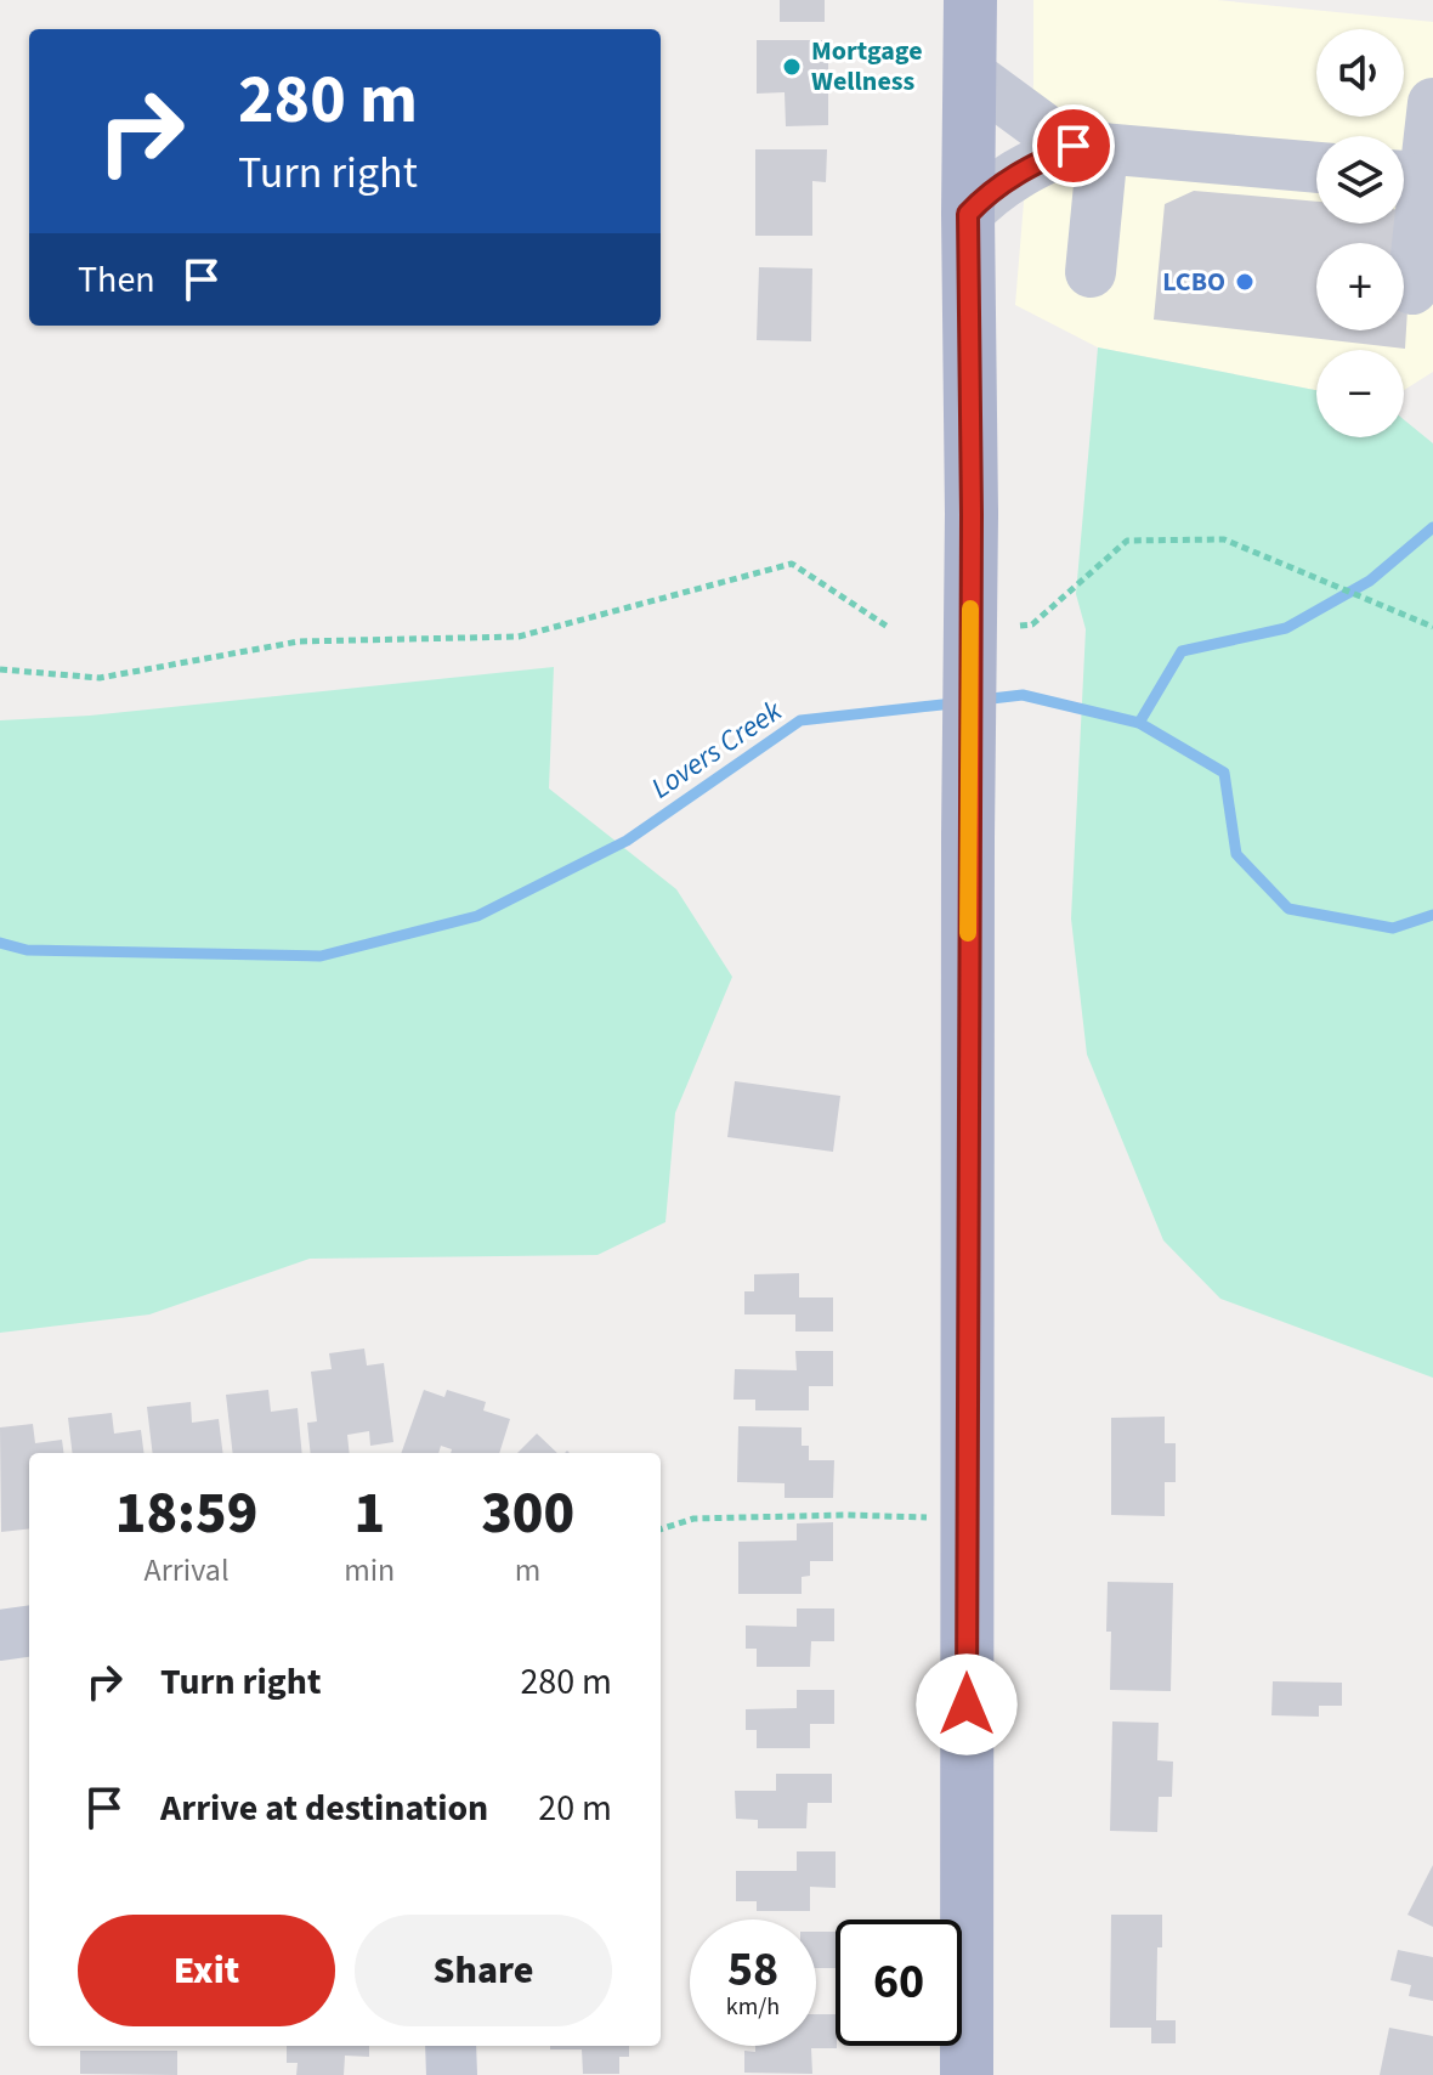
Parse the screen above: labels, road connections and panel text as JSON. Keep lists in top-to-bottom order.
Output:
{
  "water": ["Lovers Creek"],
  "places": ["Mortgage Wellness", "LCBO"],
  "page": {
    "map_buttons": ["+", "−"],
    "turn": ["280 m", "Turn right"],
    "then": "Then",
    "eta": [
      "18:59",
      "Arrival",
      "1",
      "min",
      "300",
      "m"
    ],
    "list": [
      {
        "name": "Turn right",
        "value": "280 m"
      },
      {
        "name": "Arrive at destination",
        "value": "20 m"
      }
    ],
    "buttons": ["Exit", "Share"],
    "speed": "58 km/h",
    "limit": "60"
  }
}
